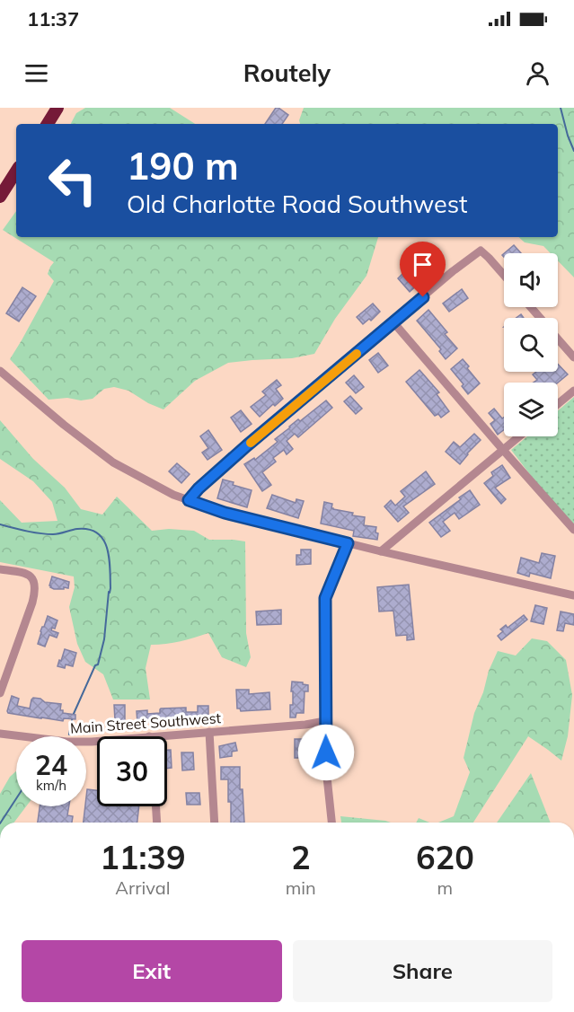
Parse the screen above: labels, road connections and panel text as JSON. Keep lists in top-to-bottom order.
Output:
{
  "streets": {
    "street": ["Main Street Southwest"]
  },
  "page": {
    "status": "11:37",
    "header": "Routely",
    "turn": ["190 m", "Old Charlotte Road Southwest"],
    "speed": "24 km/h",
    "limit": "30",
    "eta": [
      "11:39",
      "Arrival",
      "2",
      "min",
      "620",
      "m"
    ],
    "buttons": ["Exit", "Share"]
  }
}
